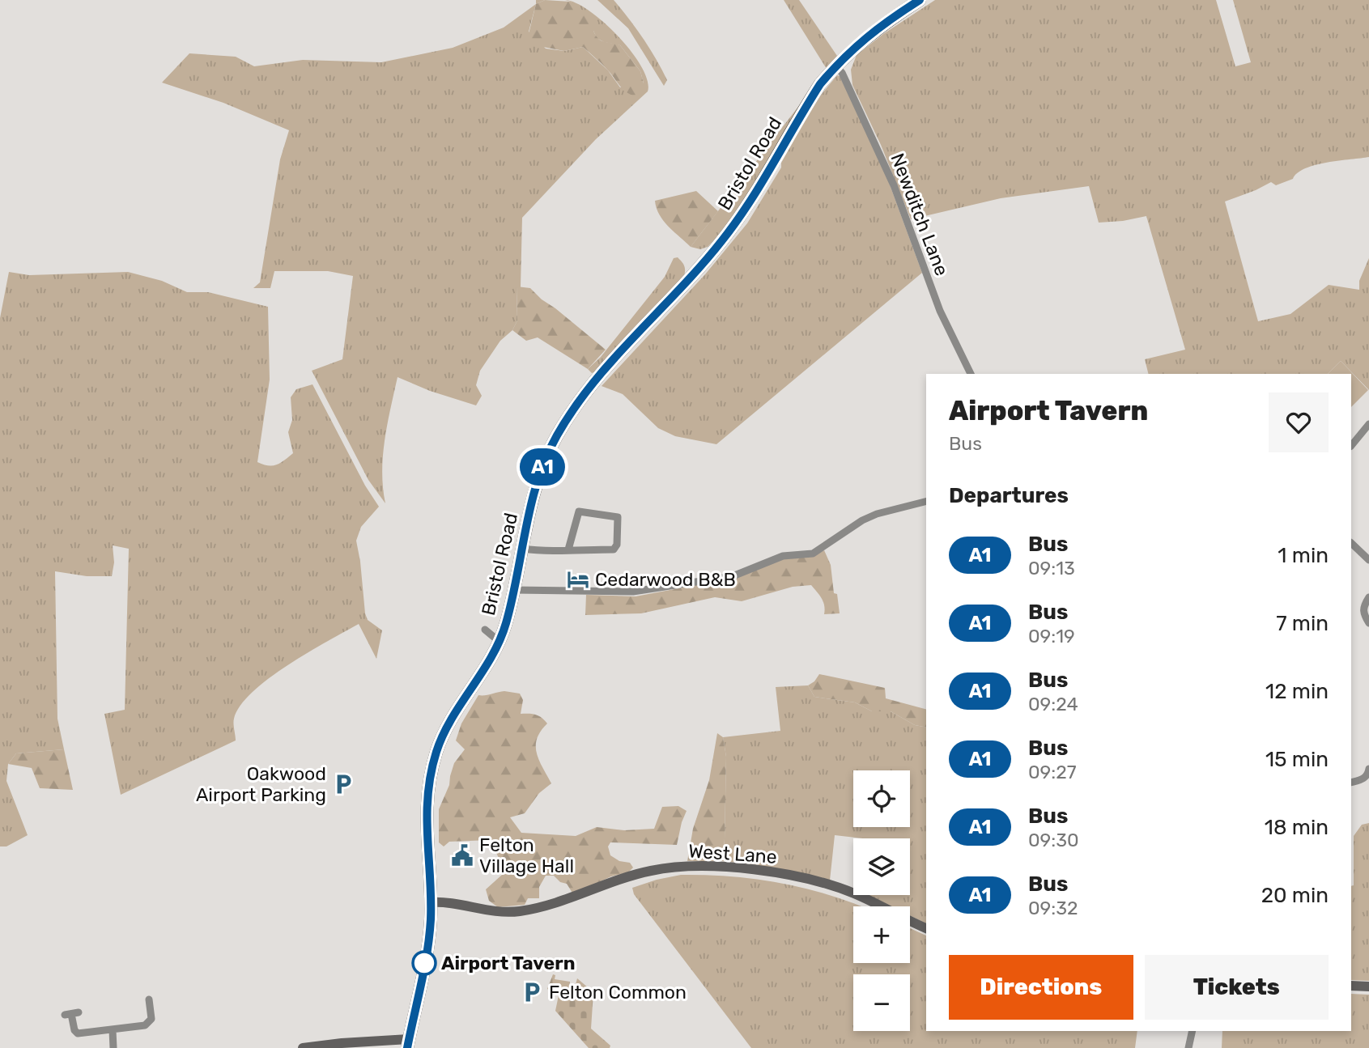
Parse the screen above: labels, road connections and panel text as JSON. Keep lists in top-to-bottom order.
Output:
{
  "streets": {
    "highway": ["Bristol Road"],
    "street": ["Newditch Lane", "West Lane"]
  },
  "crossings": [
    ["Bristol Road", "Newditch Lane"],
    ["Bristol Road", "West Lane"]
  ],
  "places": {
    "hotel": ["Cedarwood B&B"],
    "parking": ["Oakwood Airport Parking", "Felton Common"],
    "public building": ["Felton Village Hall"],
    "other": ["Airport Tavern"]
  },
  "lines": ["bus line A1"],
  "page": {
    "on_map": "A1",
    "heading": [
      ["Airport Tavern", "Bus"],
      "Departures"
    ],
    "list": [
      {
        "mark": "A1",
        "name": "Bus",
        "note": "09:13",
        "value": "1 min"
      },
      {
        "mark": "A1",
        "name": "Bus",
        "note": "09:19",
        "value": "7 min"
      },
      {
        "mark": "A1",
        "name": "Bus",
        "note": "09:24",
        "value": "12 min"
      },
      {
        "mark": "A1",
        "name": "Bus",
        "note": "09:27",
        "value": "15 min"
      },
      {
        "mark": "A1",
        "name": "Bus",
        "note": "09:30",
        "value": "18 min"
      },
      {
        "mark": "A1",
        "name": "Bus",
        "note": "09:32",
        "value": "20 min"
      }
    ],
    "map_buttons": ["+", "−"],
    "buttons": ["Directions", "Tickets"]
  }
}
